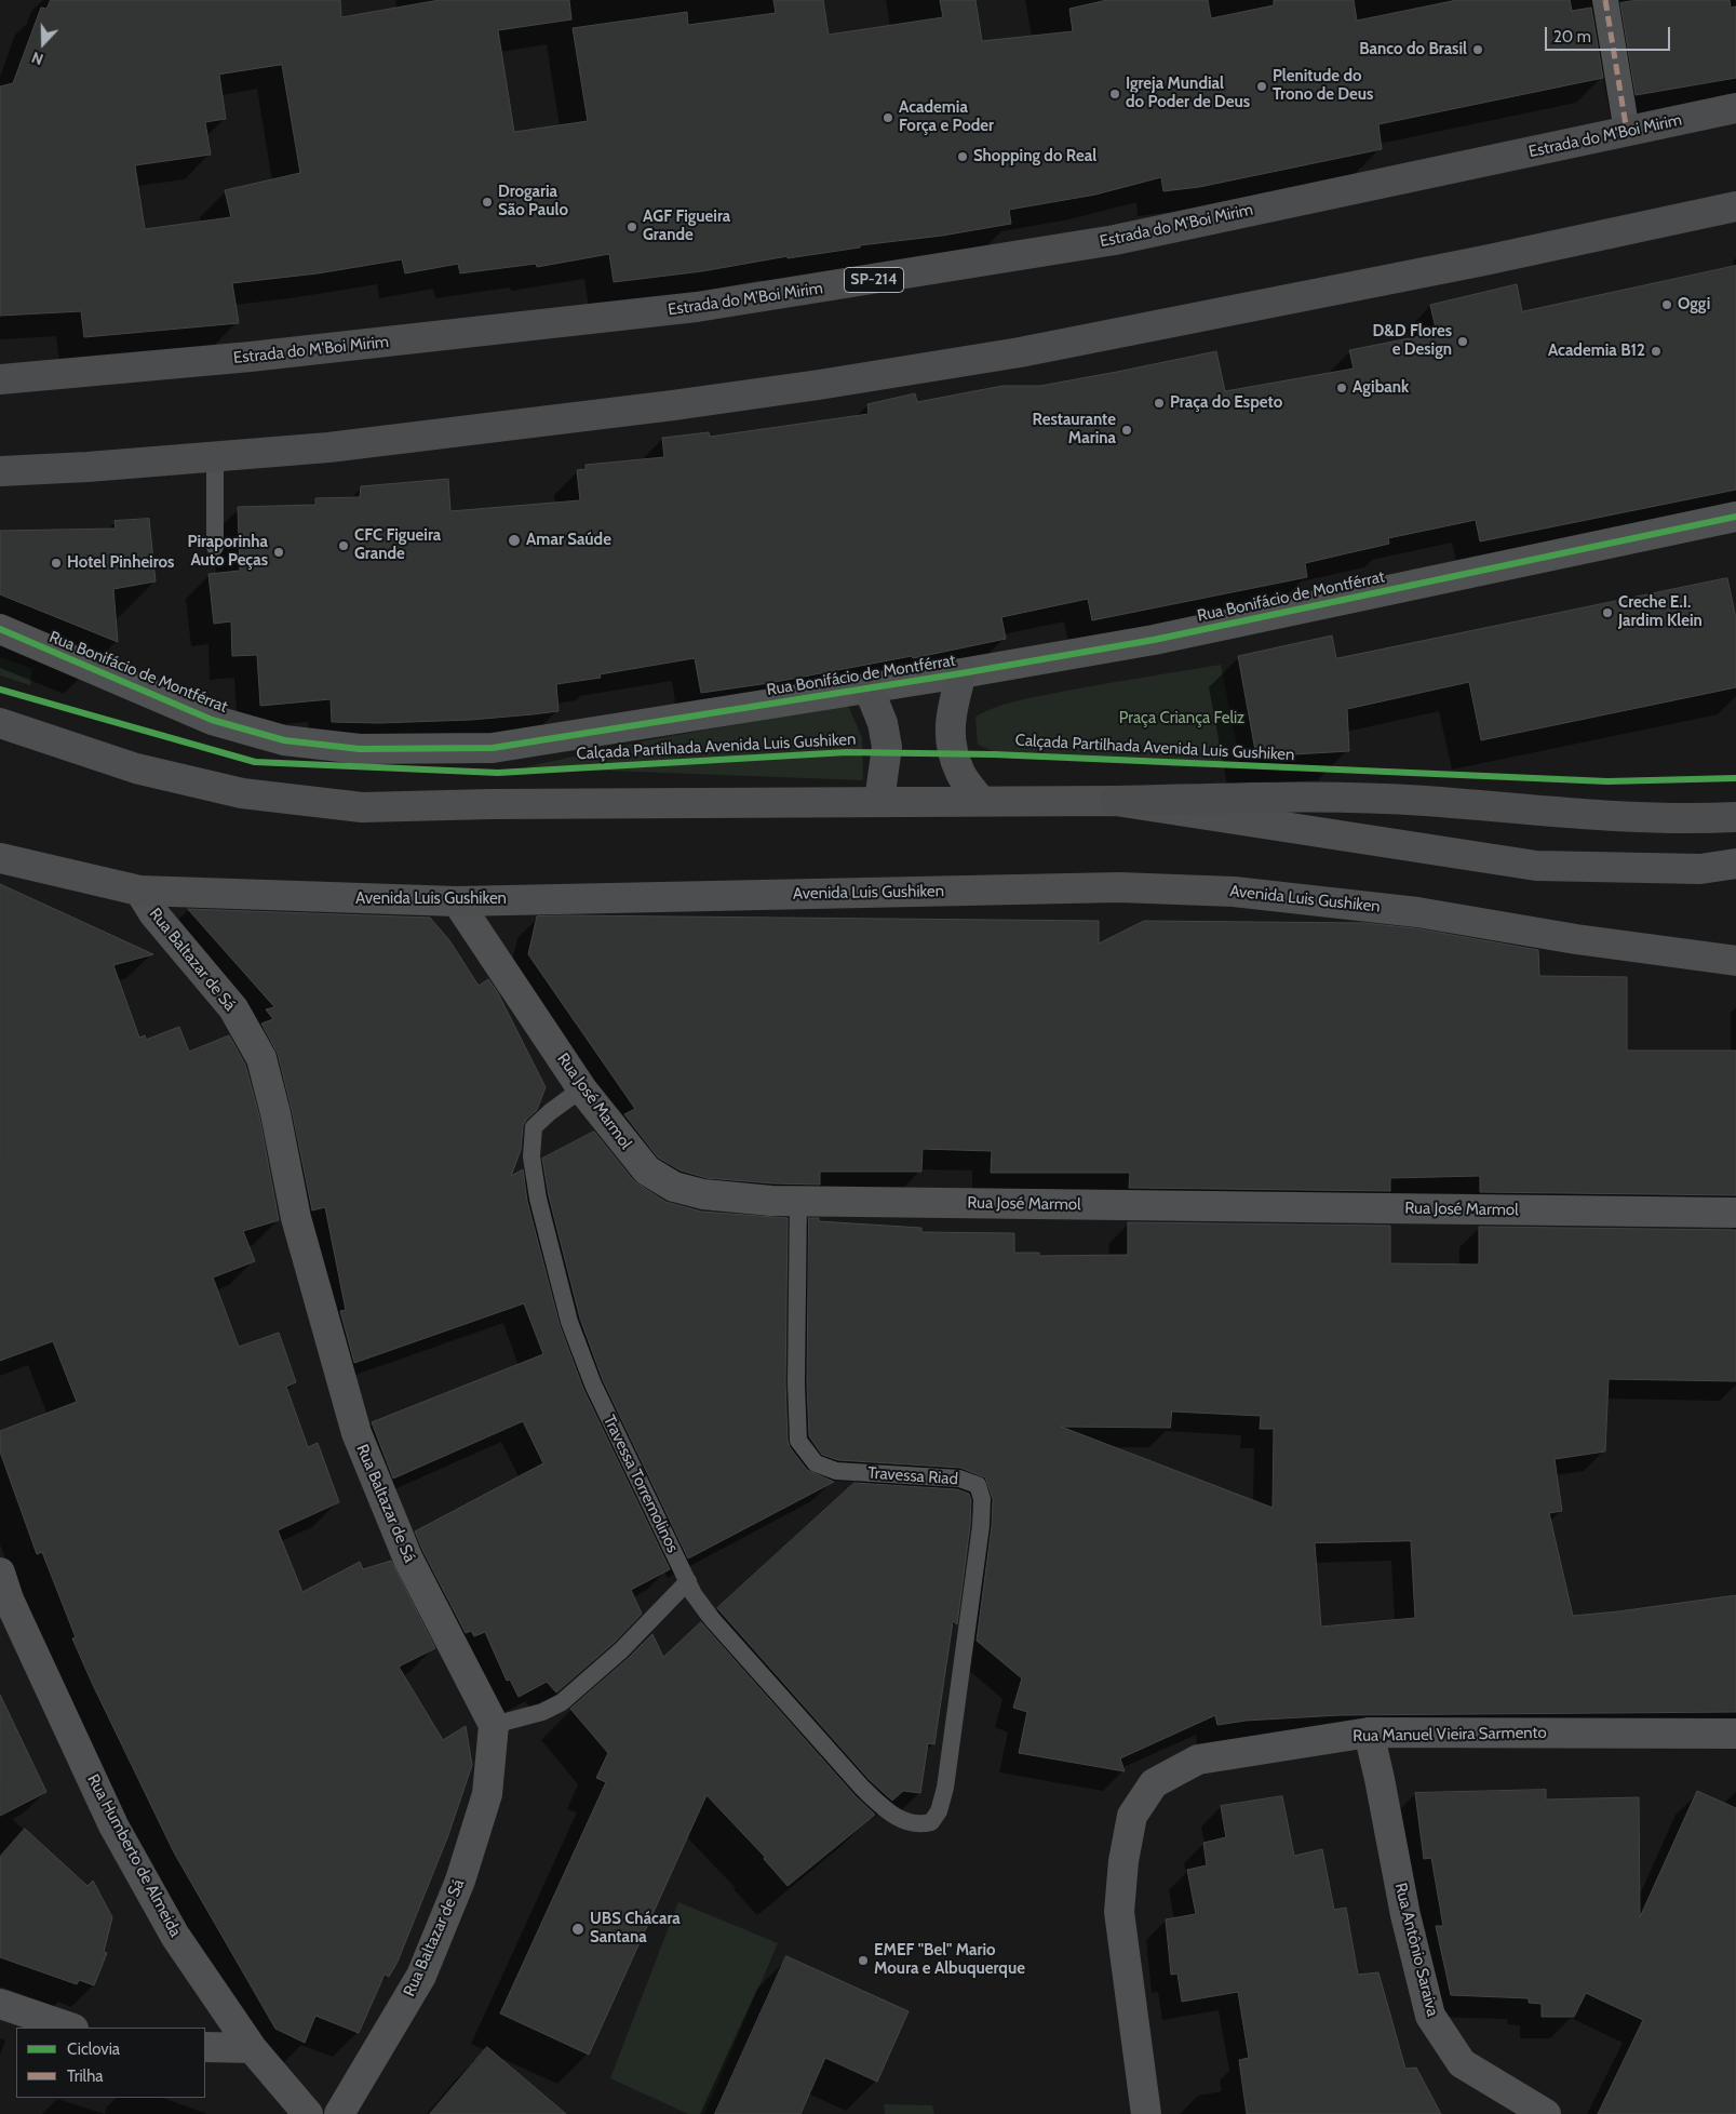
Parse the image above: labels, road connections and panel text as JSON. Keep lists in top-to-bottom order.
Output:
{
  "streets": {
    "main road": ["Estrada do M'Boi Mirim", "SP-214", "Avenida Luis Gushiken"],
    "street": [
      "Rua Bonifácio de Montférrat",
      "Rua Baltazar de Sá",
      "Rua José Marmol",
      "Rua Manuel Vieira Sarmento",
      "Rua Humberto de Almeida",
      "Rua Antônio Saraiva"
    ],
    "lane": ["Travessa Riad", "Travessa Torremolinos"],
    "cycle path": ["Calçada Partilhada Avenida Luis Gushiken"]
  },
  "crossings": [
    ["Avenida Luis Gushiken", "Rua Baltazar de Sá"],
    ["Avenida Luis Gushiken", "Rua José Marmol"],
    ["Rua José Marmol", "Travessa Riad"],
    ["Rua José Marmol", "Travessa Torremolinos"],
    ["Travessa Riad", "Travessa Torremolinos"],
    ["Rua Manuel Vieira Sarmento", "Rua Antônio Saraiva"]
  ],
  "parks": ["Praça Criança Feliz"],
  "places": [
    "Banco do Brasil",
    "Plenitude do Trono de Deus",
    "Igreja Mundial do Poder de Deus",
    "Academia Força e Poder",
    "Shopping do Real",
    "Drogaria São Paulo",
    "AGF Figueira Grande",
    "Oggi",
    "D&D Flores e Design",
    "Academia B12",
    "Agibank",
    "Praça do Espeto",
    "Restaurante Marina",
    "Amar Saúde",
    "CFC Figueira Grande",
    "Piraporinha Auto Peças",
    "Hotel Pinheiros",
    "Creche E.I. Jardim Klein",
    "UBS Chácara Santana",
    "EMEF \"Bel\" Mario Moura e Albuquerque"
  ],
  "legend": ["Ciclovia", "Trilha"],
  "scale_bar": "20 m",
  "north": "bottom"
}
